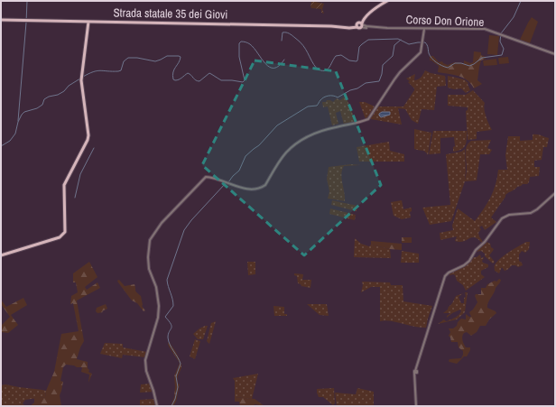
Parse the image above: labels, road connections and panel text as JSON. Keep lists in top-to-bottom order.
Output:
{
  "streets": {
    "main road": ["Strada statale 35 dei Giovi"],
    "street": ["Corso Don Orione"]
  },
  "crossings": [
    ["Strada statale 35 dei Giovi", "Corso Don Orione"]
  ]
}
